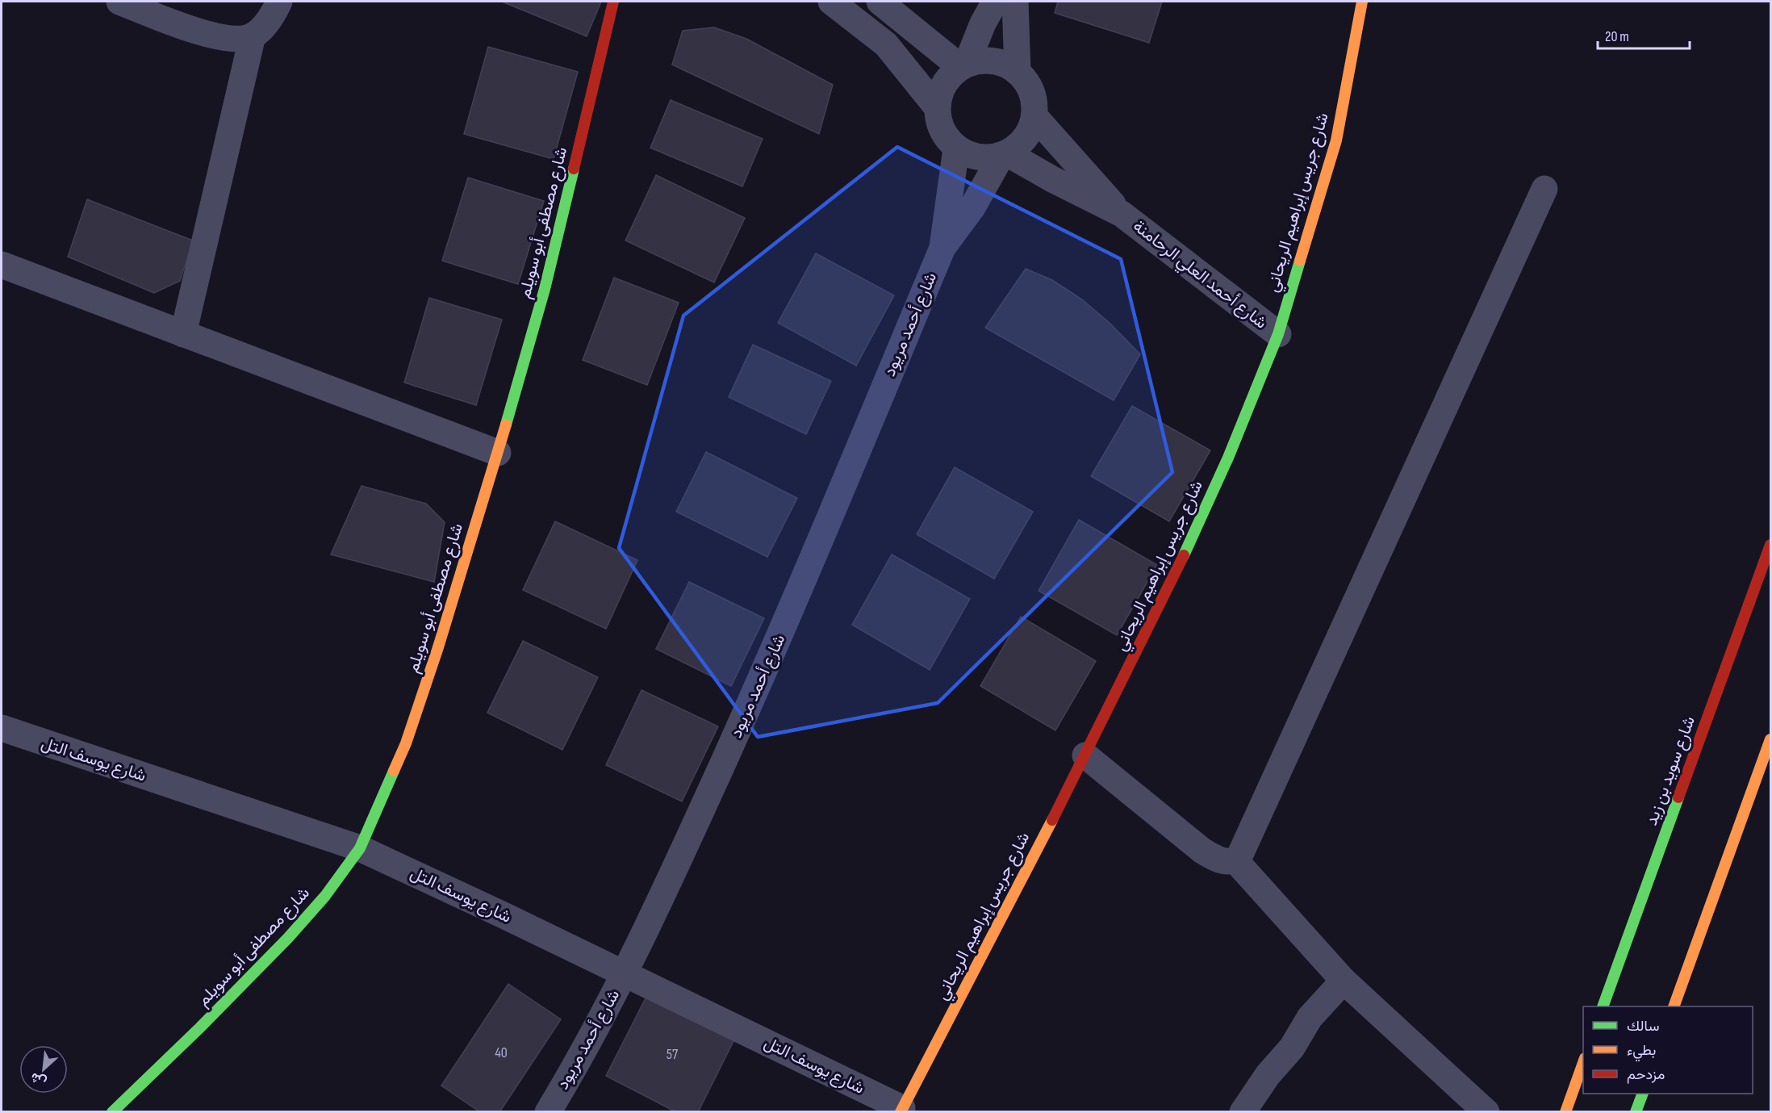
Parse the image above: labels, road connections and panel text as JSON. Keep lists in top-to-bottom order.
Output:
{
  "streets": {
    "street": [
      "شارع جريس إبراهيم الريحاني",
      "شارع مصطفى أبو سويلم",
      "شارع أحمد العلي الرحامنة",
      "شارع أحمد مريود",
      "شارع يوسف التل",
      "شارع سويد بن زيد"
    ]
  },
  "crossings": [
    ["شارع جريس إبراهيم الريحاني", "شارع أحمد العلي الرحامنة"],
    ["شارع جريس إبراهيم الريحاني", "شارع يوسف التل"],
    ["شارع مصطفى أبو سويلم", "شارع يوسف التل"],
    ["شارع أحمد العلي الرحامنة", "شارع أحمد مريود"],
    ["شارع أحمد مريود", "شارع يوسف التل"]
  ],
  "house_numbers": ["40", "57"],
  "legend": ["سالك", "بطيء", "مزدحم"],
  "scale_bar": "20 m",
  "north": "bottom left"
}
